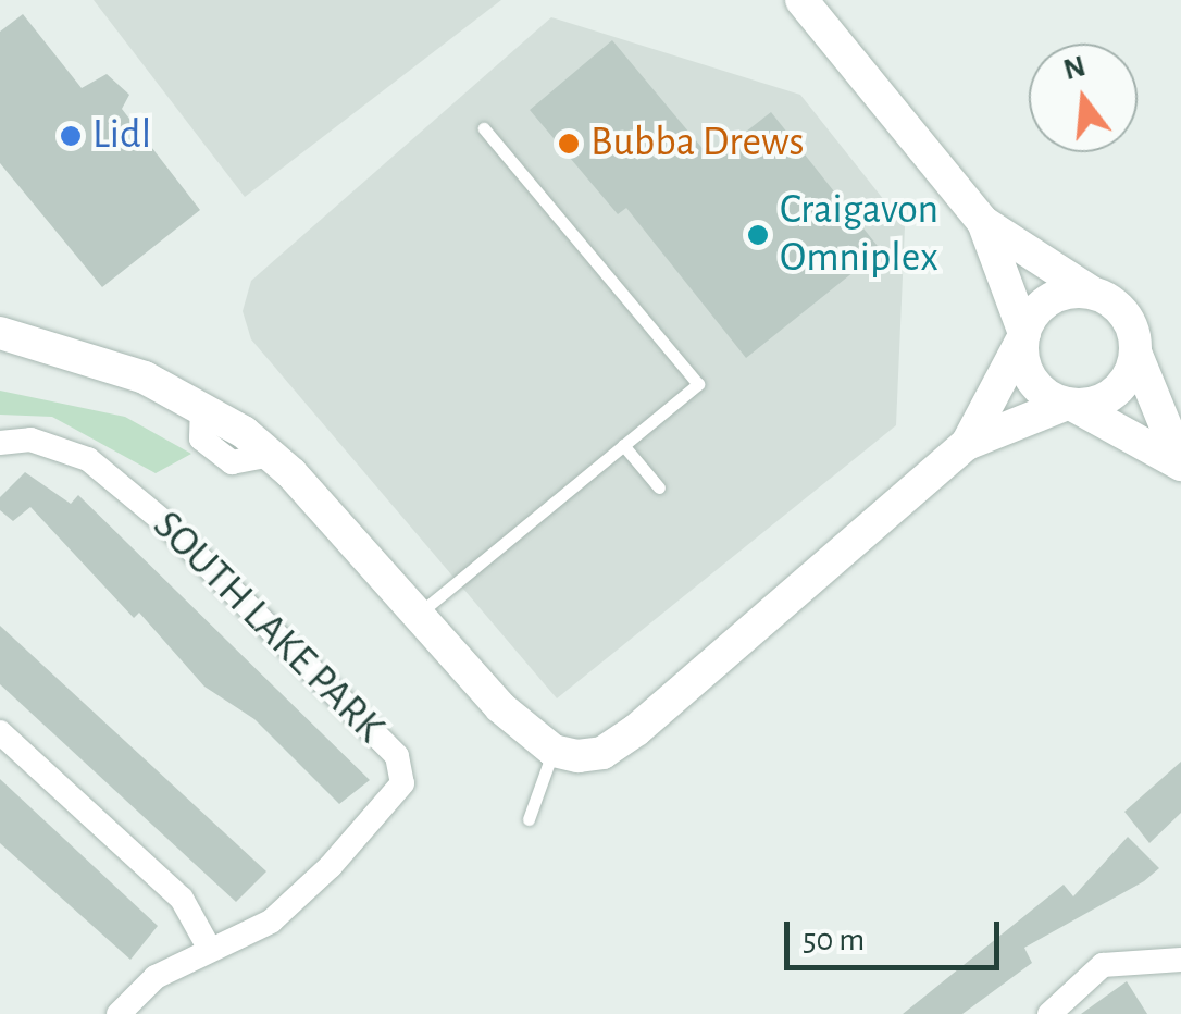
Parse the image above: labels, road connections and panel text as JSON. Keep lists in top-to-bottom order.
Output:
{
  "streets": {
    "street": ["SOUTH LAKE PARK"]
  },
  "places": ["Lidl", "Bubba Drews", "Craigavon Omniplex"],
  "scale_bar": "50 m",
  "north": "top"
}
